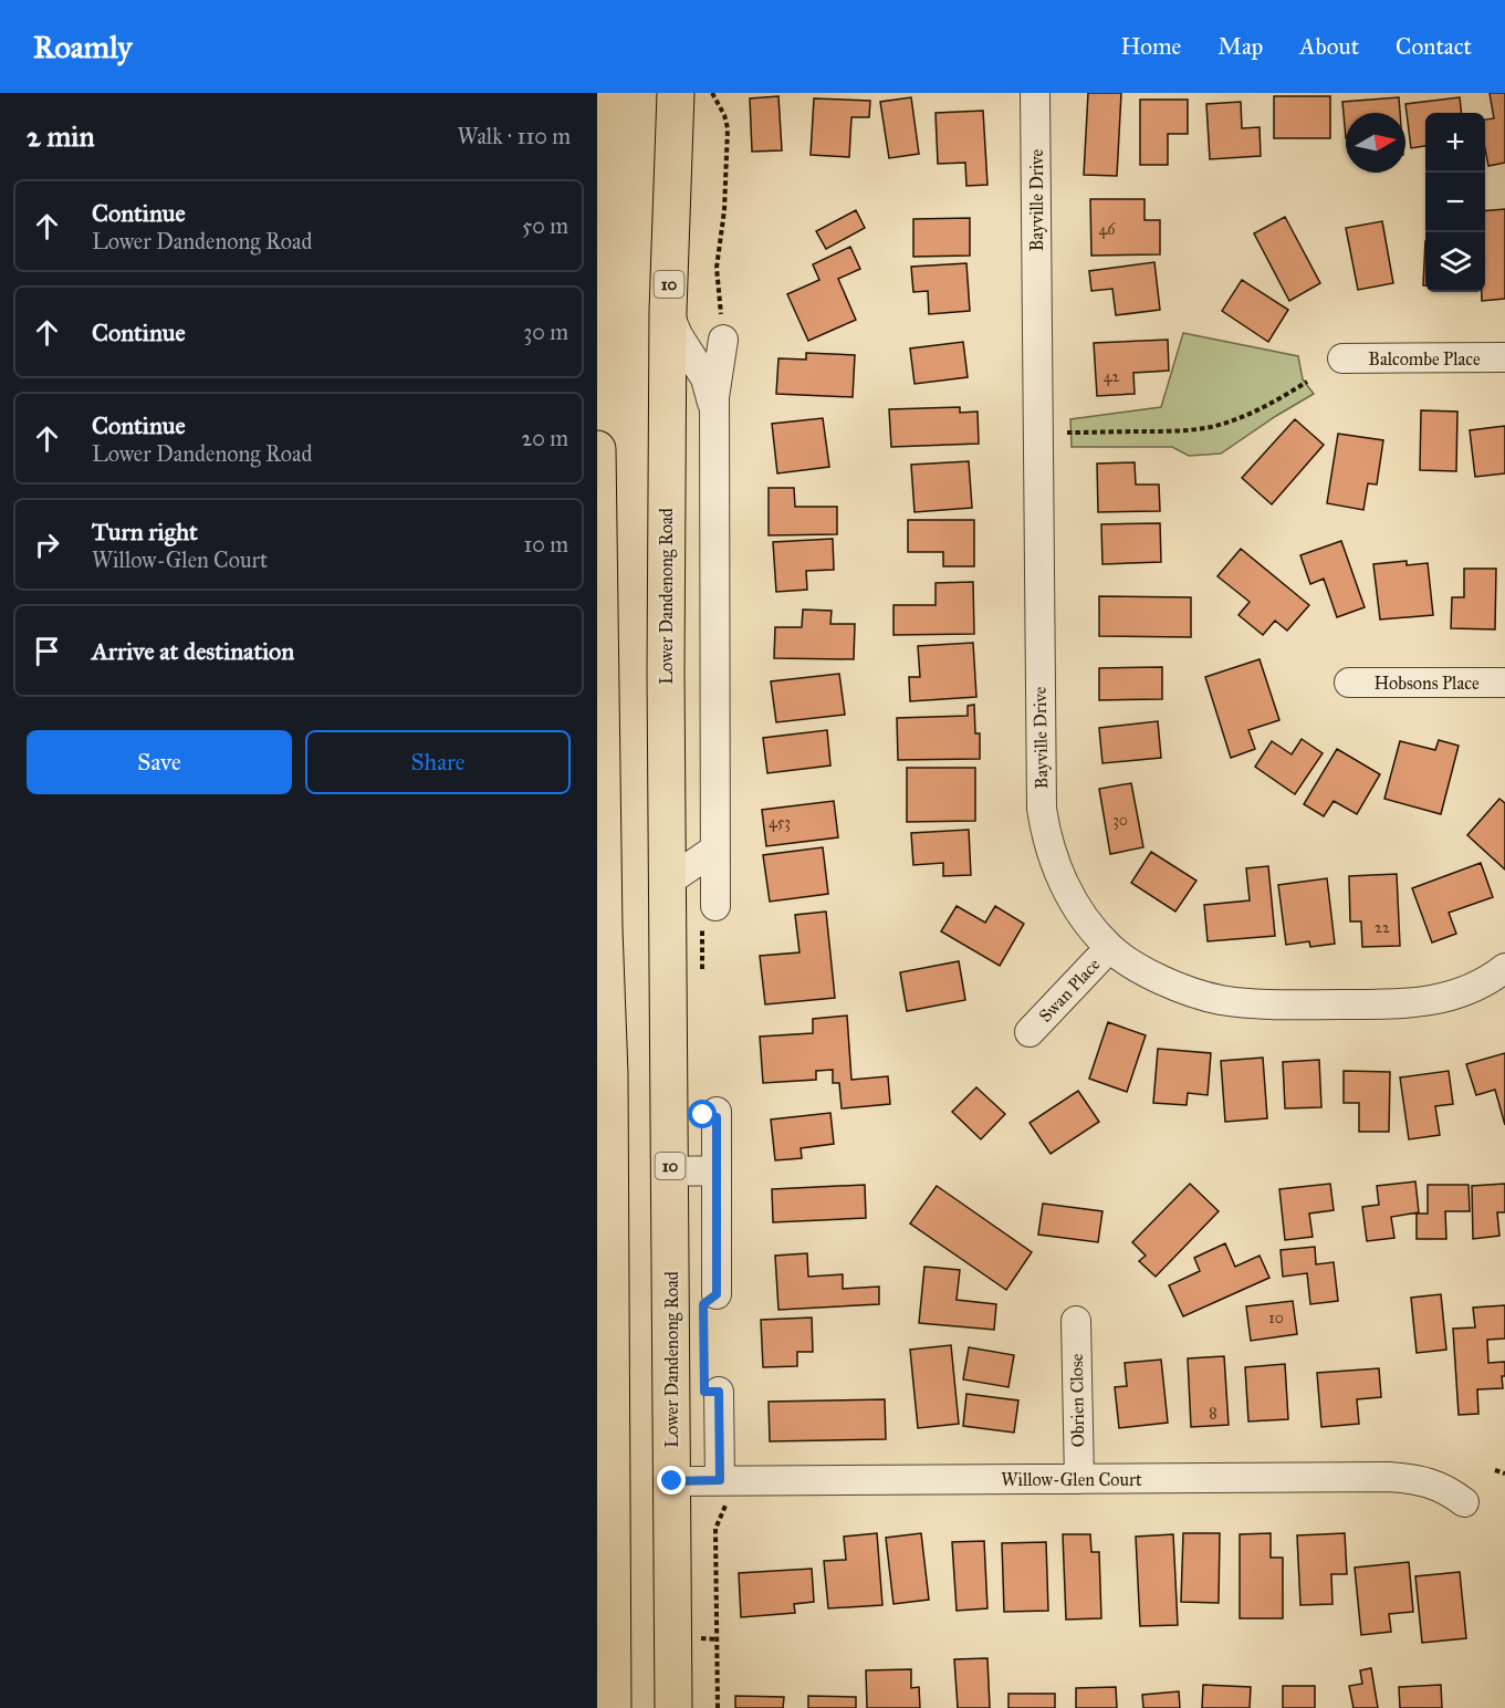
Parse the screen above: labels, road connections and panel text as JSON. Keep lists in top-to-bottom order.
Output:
{
  "streets": {
    "highway": ["10", "Lower Dandenong Road"],
    "street": [
      "Bayville Drive",
      "Balcombe Place",
      "Hobsons Place",
      "Swan Place",
      "Obrien Close",
      "Willow-Glen Court"
    ]
  },
  "crossings": [
    ["Bayville Drive", "Swan Place"],
    ["Lower Dandenong Road", "Willow-Glen Court"],
    ["Obrien Close", "Willow-Glen Court"]
  ],
  "house_numbers": [
    "46",
    "42",
    "30",
    "453",
    "22",
    "10",
    "8"
  ],
  "north": "right",
  "page": {
    "header": "Roamly",
    "nav": [
      "Home",
      "Map",
      "About",
      "Contact"
    ],
    "heading": ["2 min", "Walk · 110 m"],
    "map_buttons": ["+", "−"],
    "list": [
      ["Continue", "Lower Dandenong Road", "50 m"],
      ["Continue", "30 m"],
      ["Continue", "Lower Dandenong Road", "20 m"],
      ["Turn right", "Willow-Glen Court", "10 m"],
      "Arrive at destination"
    ],
    "buttons": ["Save", "Share"]
  }
}
